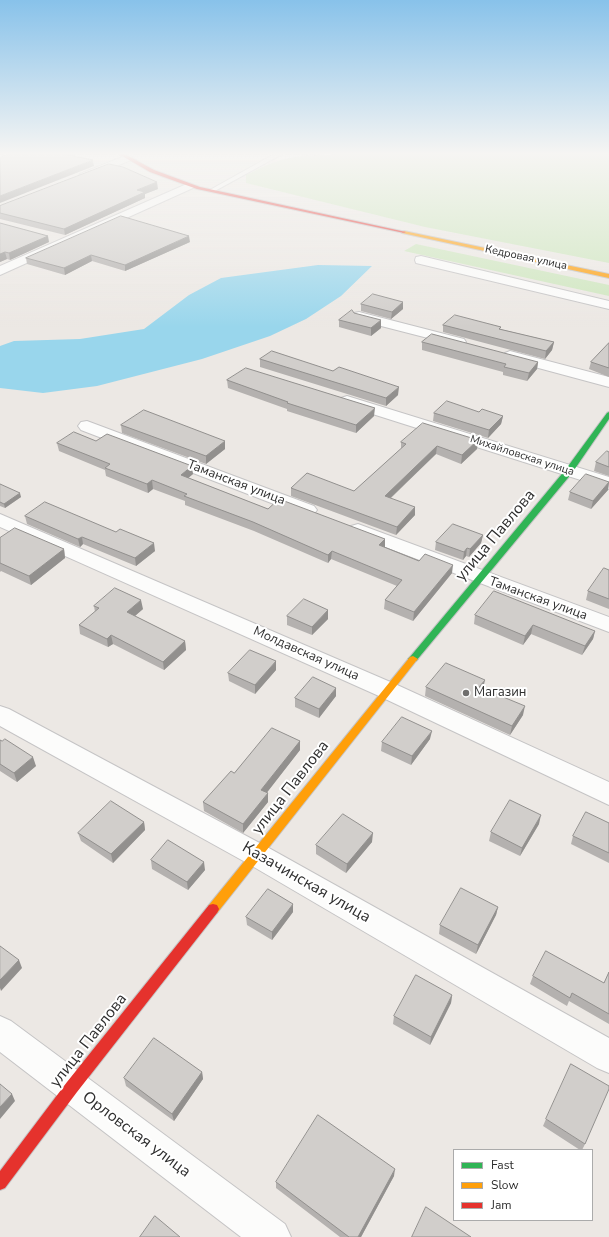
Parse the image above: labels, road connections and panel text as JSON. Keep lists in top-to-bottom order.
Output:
{
  "streets": {
    "main road": ["Кедровая улица", "улица Павлова"],
    "street": [
      "Михайловская улица",
      "Таманская улица",
      "Молдавская улица",
      "Казачинская улица",
      "Орловская улица"
    ]
  },
  "crossings": [
    ["Михайловская улица", "улица Павлова"],
    ["Таманская улица", "улица Павлова"],
    ["улица Павлова", "Молдавская улица"],
    ["улица Павлова", "Казачинская улица"],
    ["улица Павлова", "Орловская улица"]
  ],
  "places": ["Магазин"],
  "legend": ["Fast", "Slow", "Jam"]
}
